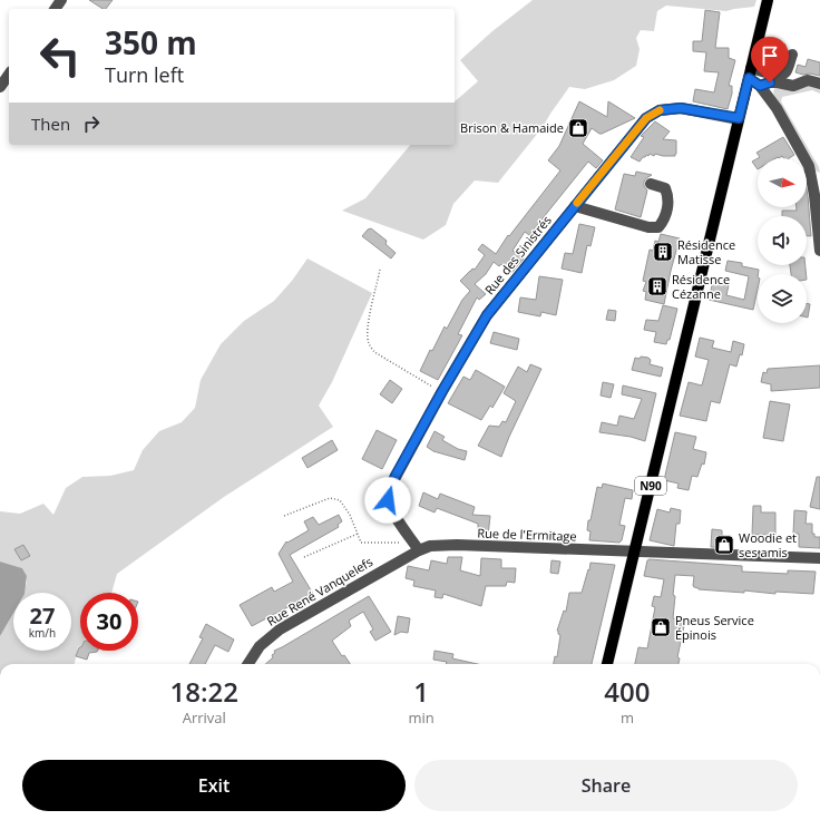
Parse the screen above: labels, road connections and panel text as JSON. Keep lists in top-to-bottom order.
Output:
{
  "streets": {
    "main road": ["N90"],
    "street": ["Rue des Sinistrés", "Rue de l'Ermitage", "Rue René Vanquelefs"]
  },
  "crossings": [
    ["Rue des Sinistrés", "N90"],
    ["Rue des Sinistrés", "Rue de l'Ermitage"],
    ["Rue des Sinistrés", "Rue René Vanquelefs"],
    ["N90", "Rue de l'Ermitage"],
    ["Rue de l'Ermitage", "Rue René Vanquelefs"]
  ],
  "places": {
    "shop": ["Brison & Hamaide", "Woodie et ses amis", "Pneus Service Épinois"],
    "building": ["Résidence Matisse", "Résidence Cézanne"]
  },
  "north": "right",
  "page": {
    "turn": ["350 m", "Turn left"],
    "then": "Then",
    "speed": "27 km/h",
    "limit": "30",
    "eta": [
      "18:22",
      "Arrival",
      "1",
      "min",
      "400",
      "m"
    ],
    "buttons": ["Exit", "Share"]
  }
}
